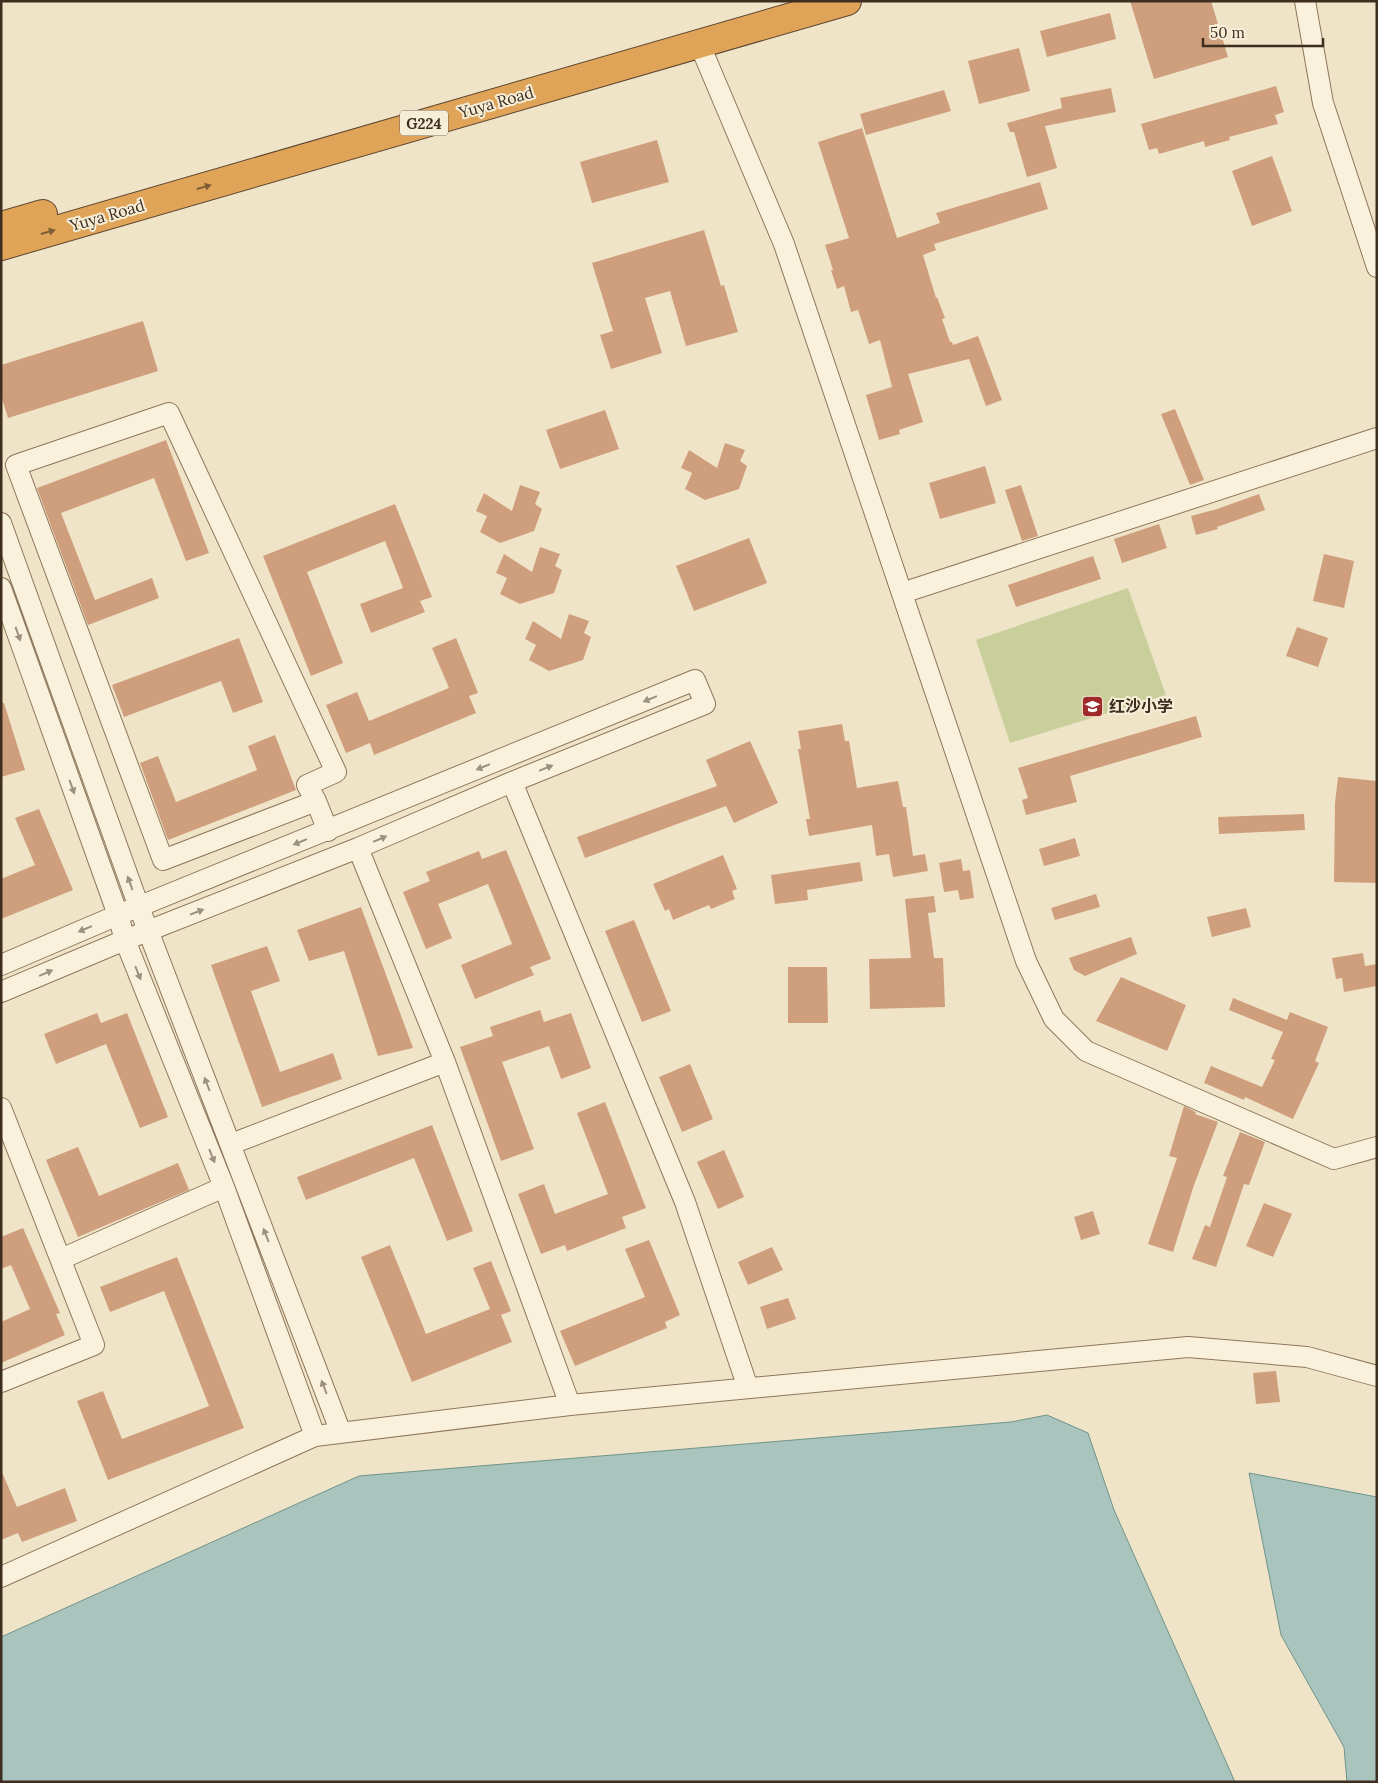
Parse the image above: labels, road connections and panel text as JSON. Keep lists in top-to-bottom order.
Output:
{
  "streets": {
    "highway": ["Yuya Road", "G224"]
  },
  "places": {
    "school or university": ["红沙小学"]
  },
  "scale_bar": "50 m"
}
